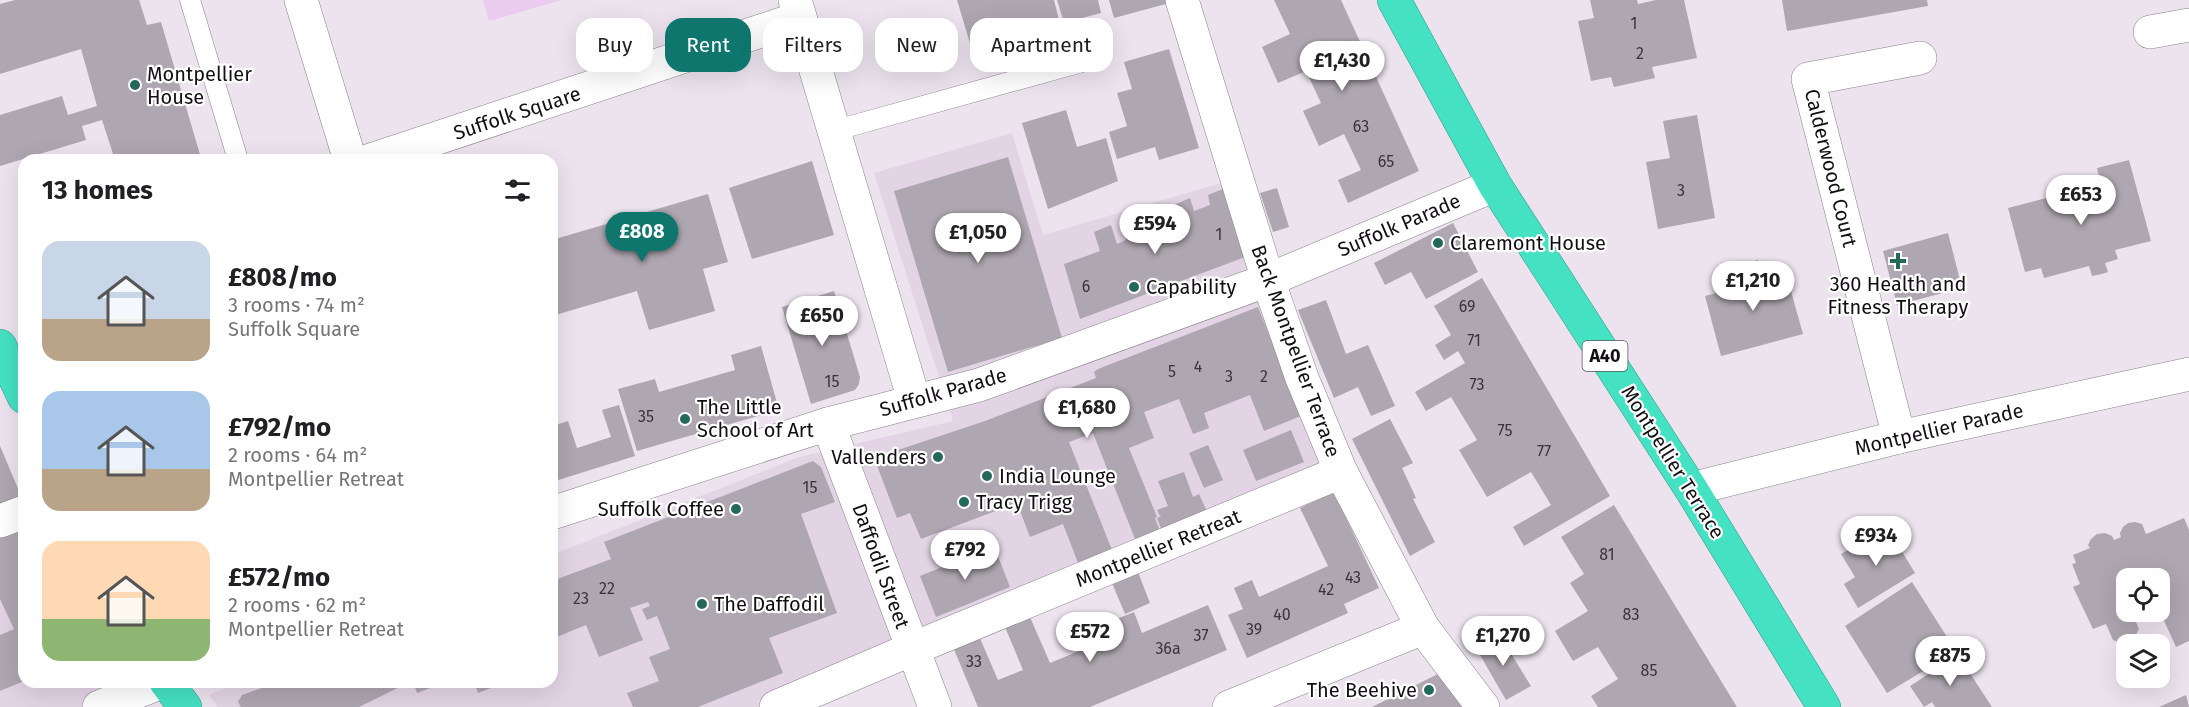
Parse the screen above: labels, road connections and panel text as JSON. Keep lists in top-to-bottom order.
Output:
{
  "streets": {
    "highway": ["A40", "Montpellier Terrace"],
    "street": [
      "Suffolk Square",
      "Calderwood Court",
      "Suffolk Parade",
      "Back Montpellier Terrace",
      "Montpellier Parade",
      "Montpellier Retreat",
      "Daffodil Street"
    ]
  },
  "crossings": [
    ["Suffolk Square", "Suffolk Parade"],
    ["Calderwood Court", "Montpellier Parade"],
    ["Suffolk Parade", "Back Montpellier Terrace"],
    ["Suffolk Parade", "Montpellier Terrace"],
    ["Suffolk Parade", "Daffodil Street"],
    ["Back Montpellier Terrace", "Montpellier Retreat"],
    ["Montpellier Parade", "Montpellier Terrace"],
    ["Montpellier Retreat", "Daffodil Street"]
  ],
  "places": {
    "other": [
      "Montpellier House",
      "Claremont House",
      "Capability",
      "The Little School of Art",
      "Vallenders",
      "India Lounge",
      "Tracy Trigg",
      "Suffolk Coffee",
      "The Daffodil",
      "The Beehive"
    ],
    "health": ["360 Health and Fitness Therapy"]
  },
  "house_numbers": [
    "1",
    "2",
    "63",
    "65",
    "3",
    "1",
    "6",
    "69",
    "71",
    "4",
    "5",
    "3",
    "2",
    "15",
    "73",
    "35",
    "75",
    "77",
    "15",
    "81",
    "43",
    "22",
    "42",
    "23",
    "40",
    "83",
    "39",
    "37",
    "36a",
    "33",
    "85"
  ],
  "page": {
    "chip": [
      "Buy",
      "Rent",
      "Filters",
      "New",
      "Apartment"
    ],
    "price": [
      "£1,430",
      "£653",
      "£594",
      "£808",
      "£1,050",
      "£1,210",
      "£650",
      "£1,680",
      "£934",
      "£792",
      "£572",
      "£1,270",
      "£875"
    ],
    "heading": "13 homes",
    "list": [
      {
        "name": "£808/mo",
        "note": "3 rooms · 74 m² · Suffolk Square"
      },
      {
        "name": "£792/mo",
        "note": "2 rooms · 64 m² · Montpellier Retreat"
      },
      {
        "name": "£572/mo",
        "note": "2 rooms · 62 m² · Montpellier Retreat"
      }
    ]
  }
}
